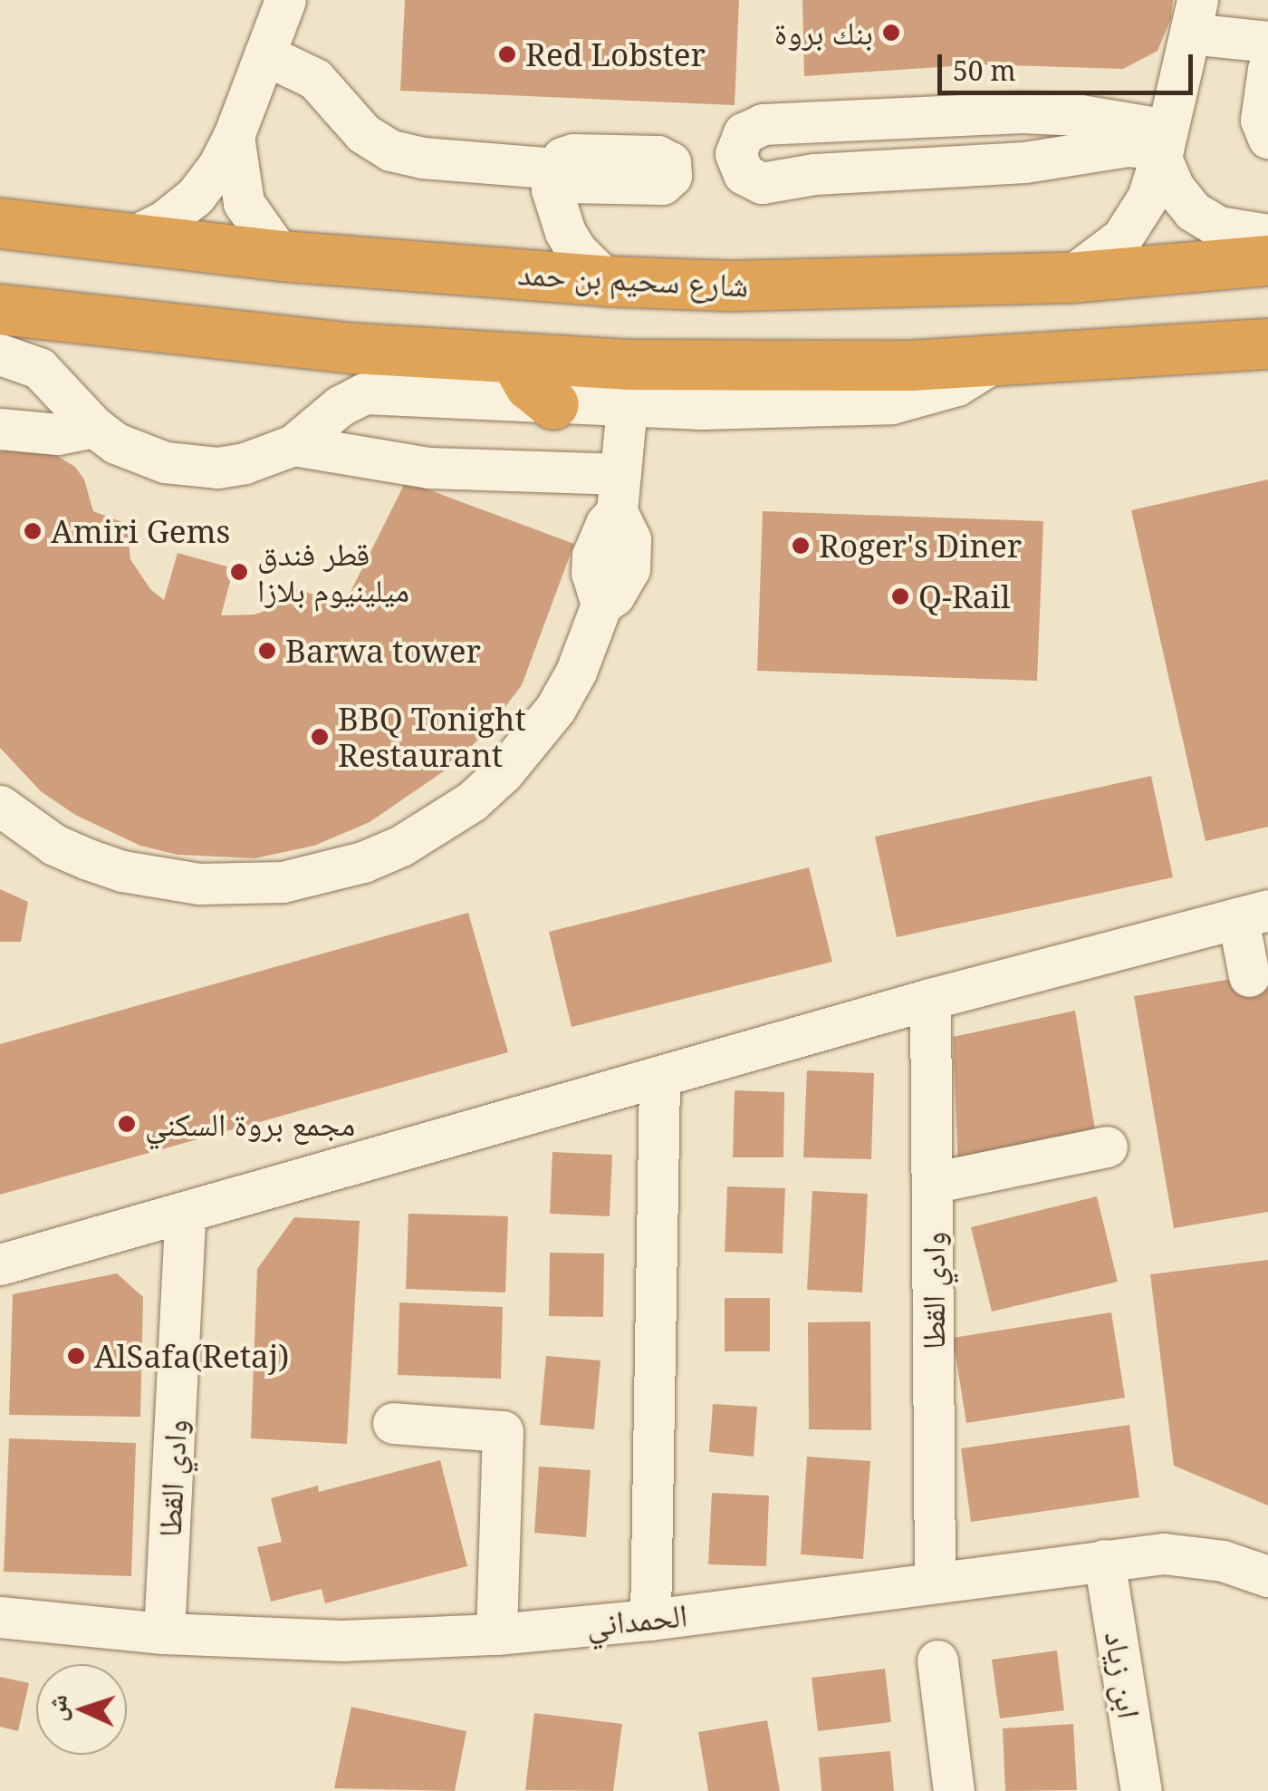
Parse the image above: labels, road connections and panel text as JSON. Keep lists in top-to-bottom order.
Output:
{
  "streets": {
    "highway": ["شارع سحيم بن حمد"],
    "street": ["وادي القطا", "الحمداني", "ابن زياد"]
  },
  "crossings": [
    ["وادي القطا", "الحمداني"],
    ["الحمداني", "ابن زياد"]
  ],
  "places": [
    "بنك بروة",
    "Red Lobster",
    "Amiri Gems",
    "Roger's Diner",
    "قطر فندق ميلينيوم بلازا",
    "Q-Rail",
    "Barwa tower",
    "BBQ Tonight Restaurant",
    "مجمع بروة السكني",
    "AlSafa(Retaj)"
  ],
  "scale_bar": "50 m",
  "north": "left"
}
